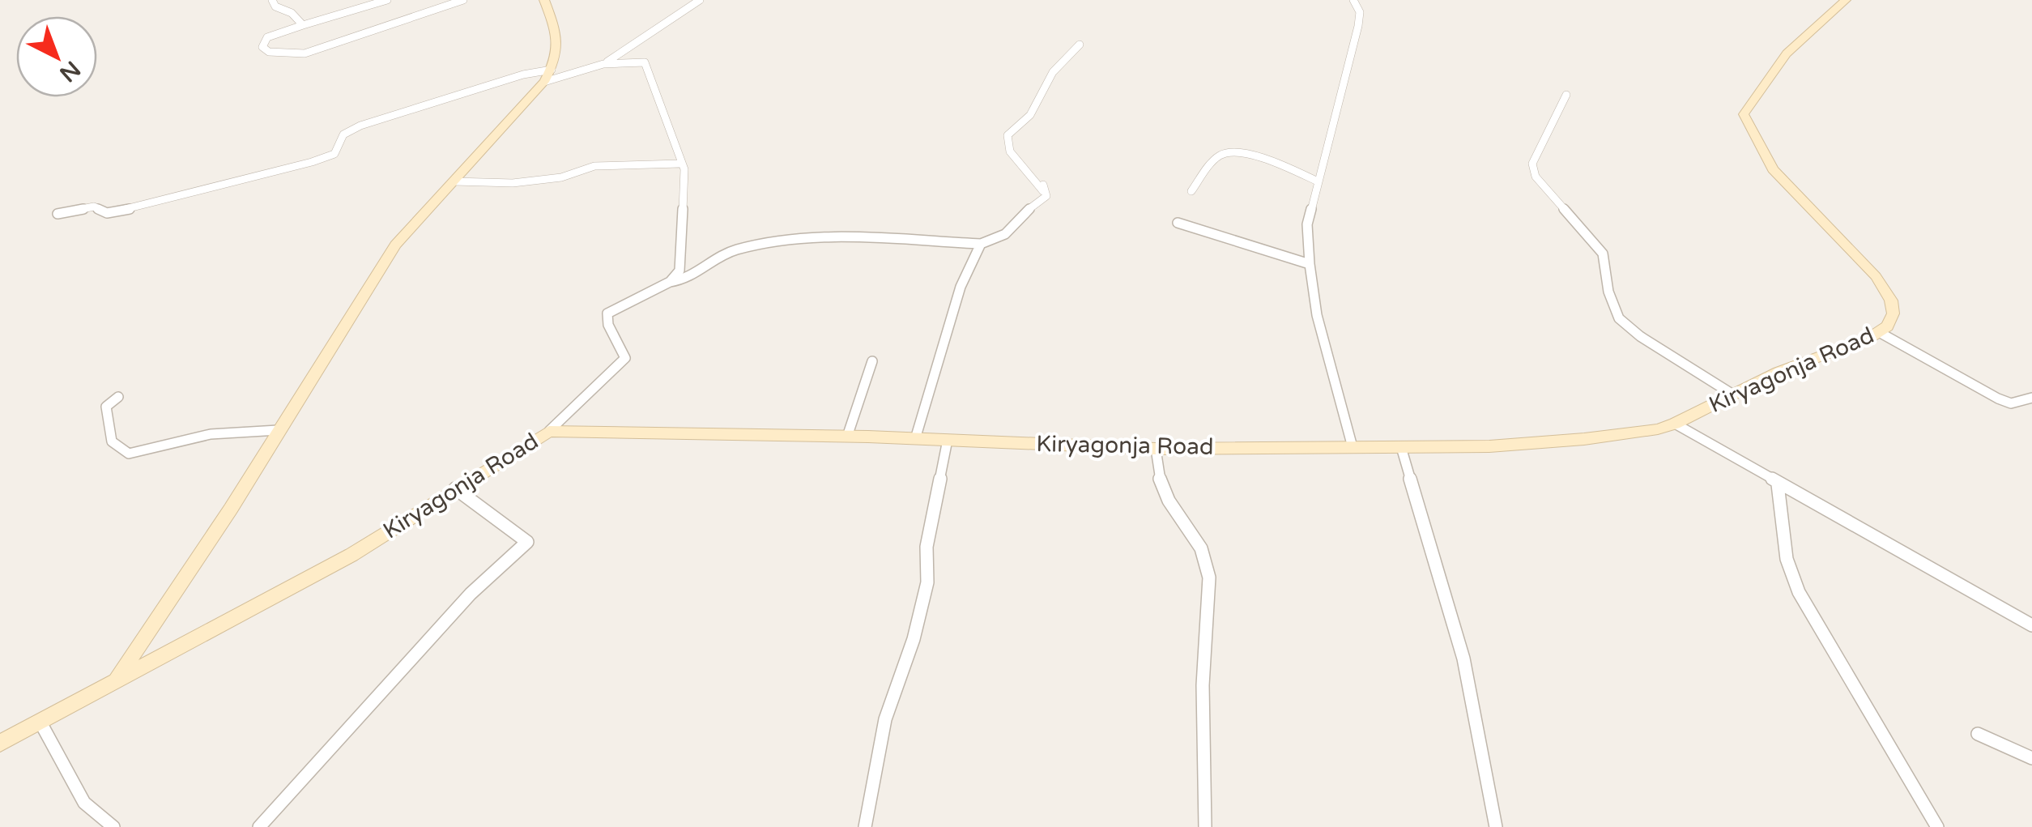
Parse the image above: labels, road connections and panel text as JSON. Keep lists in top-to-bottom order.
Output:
{
  "streets": {
    "street": ["Kiryagonja Road"]
  },
  "north": "bottom right"
}
